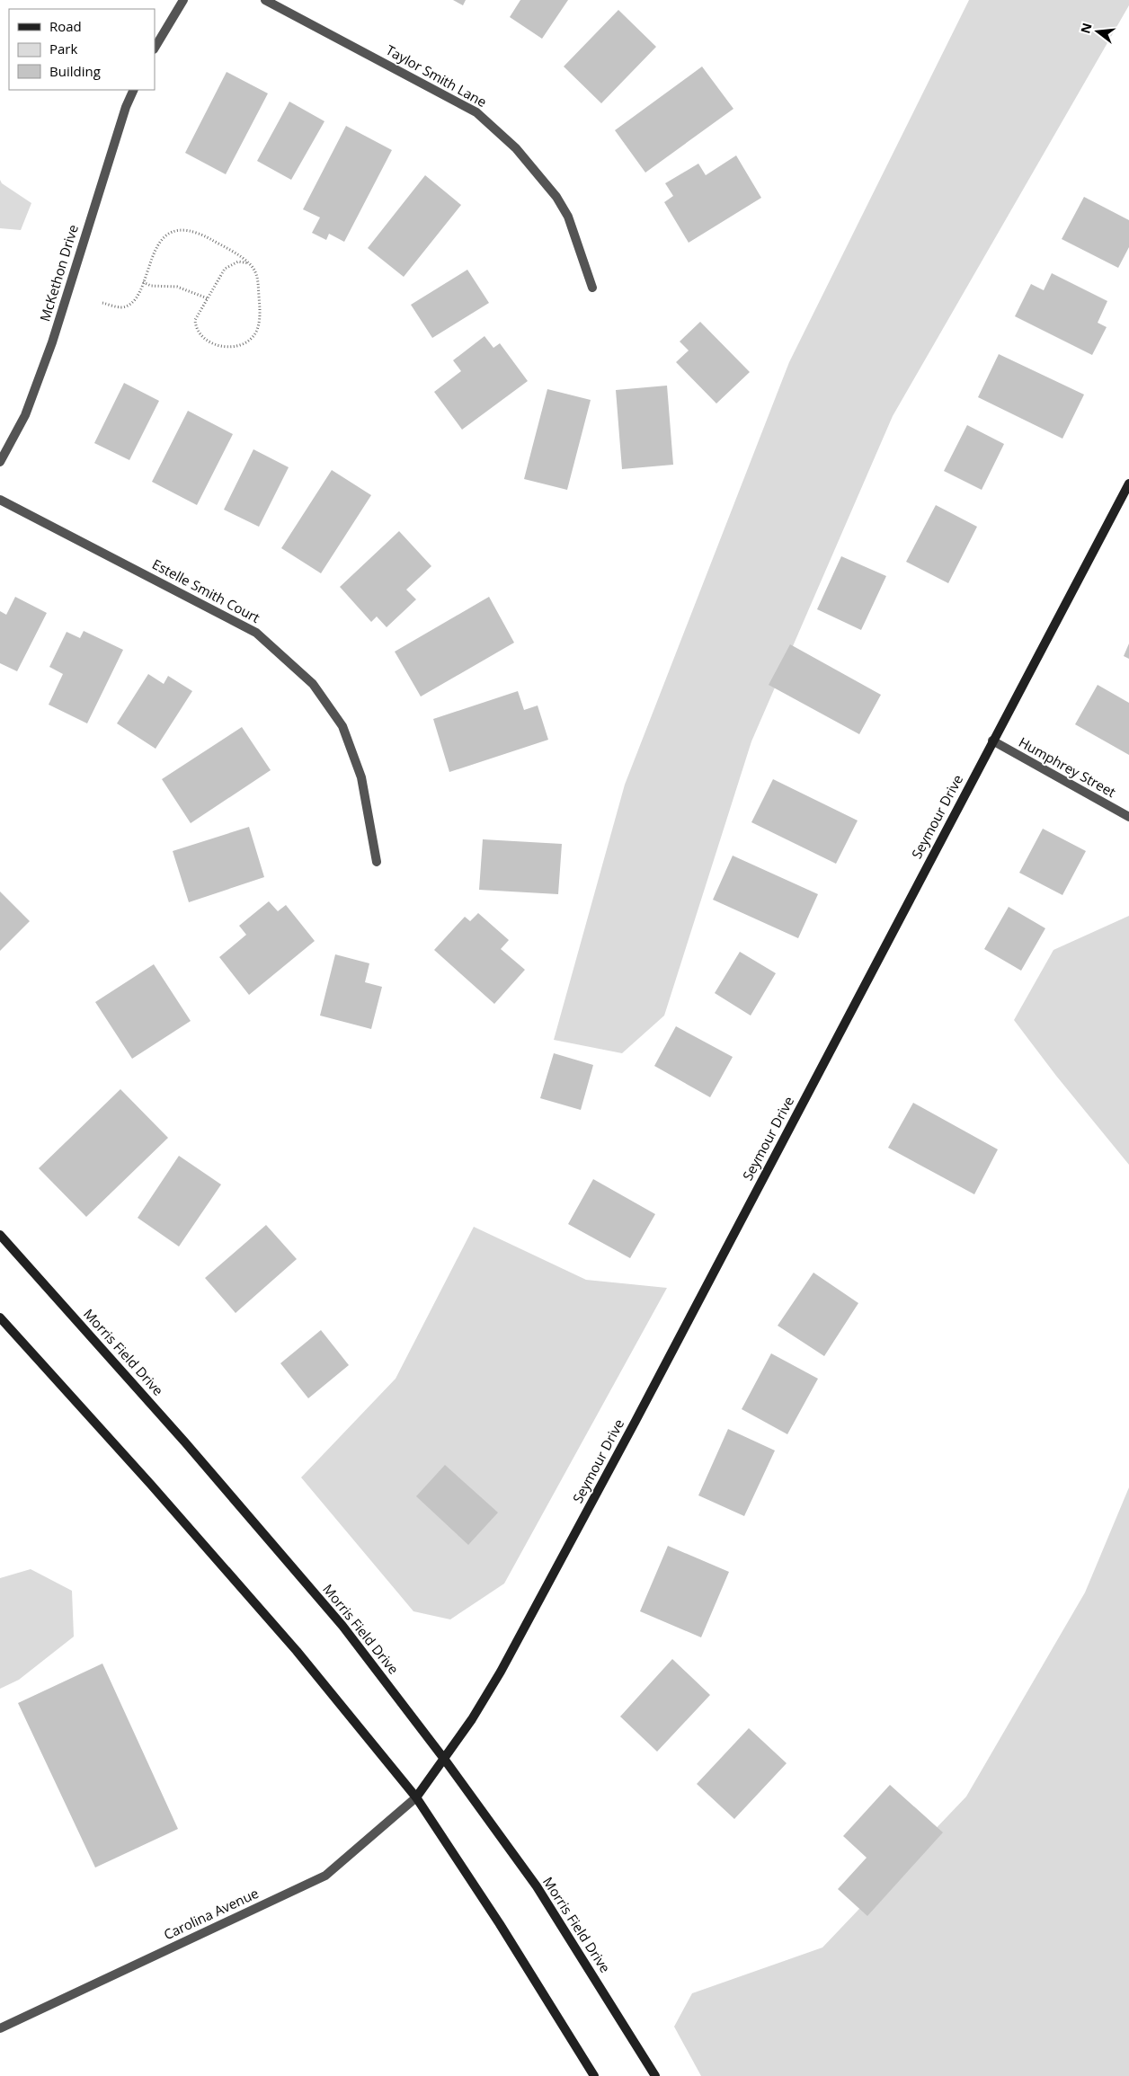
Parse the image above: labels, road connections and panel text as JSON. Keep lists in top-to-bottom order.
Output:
{
  "streets": {
    "street": [
      "Taylor Smith Lane",
      "McKethon Drive",
      "Estelle Smith Court",
      "Humphrey Street",
      "Seymour Drive",
      "Morris Field Drive",
      "Carolina Avenue"
    ]
  },
  "crossings": [
    ["Humphrey Street", "Seymour Drive"],
    ["Seymour Drive", "Morris Field Drive"],
    ["Seymour Drive", "Carolina Avenue"]
  ],
  "legend": ["Road", "Park", "Building"],
  "north": "left"
}
